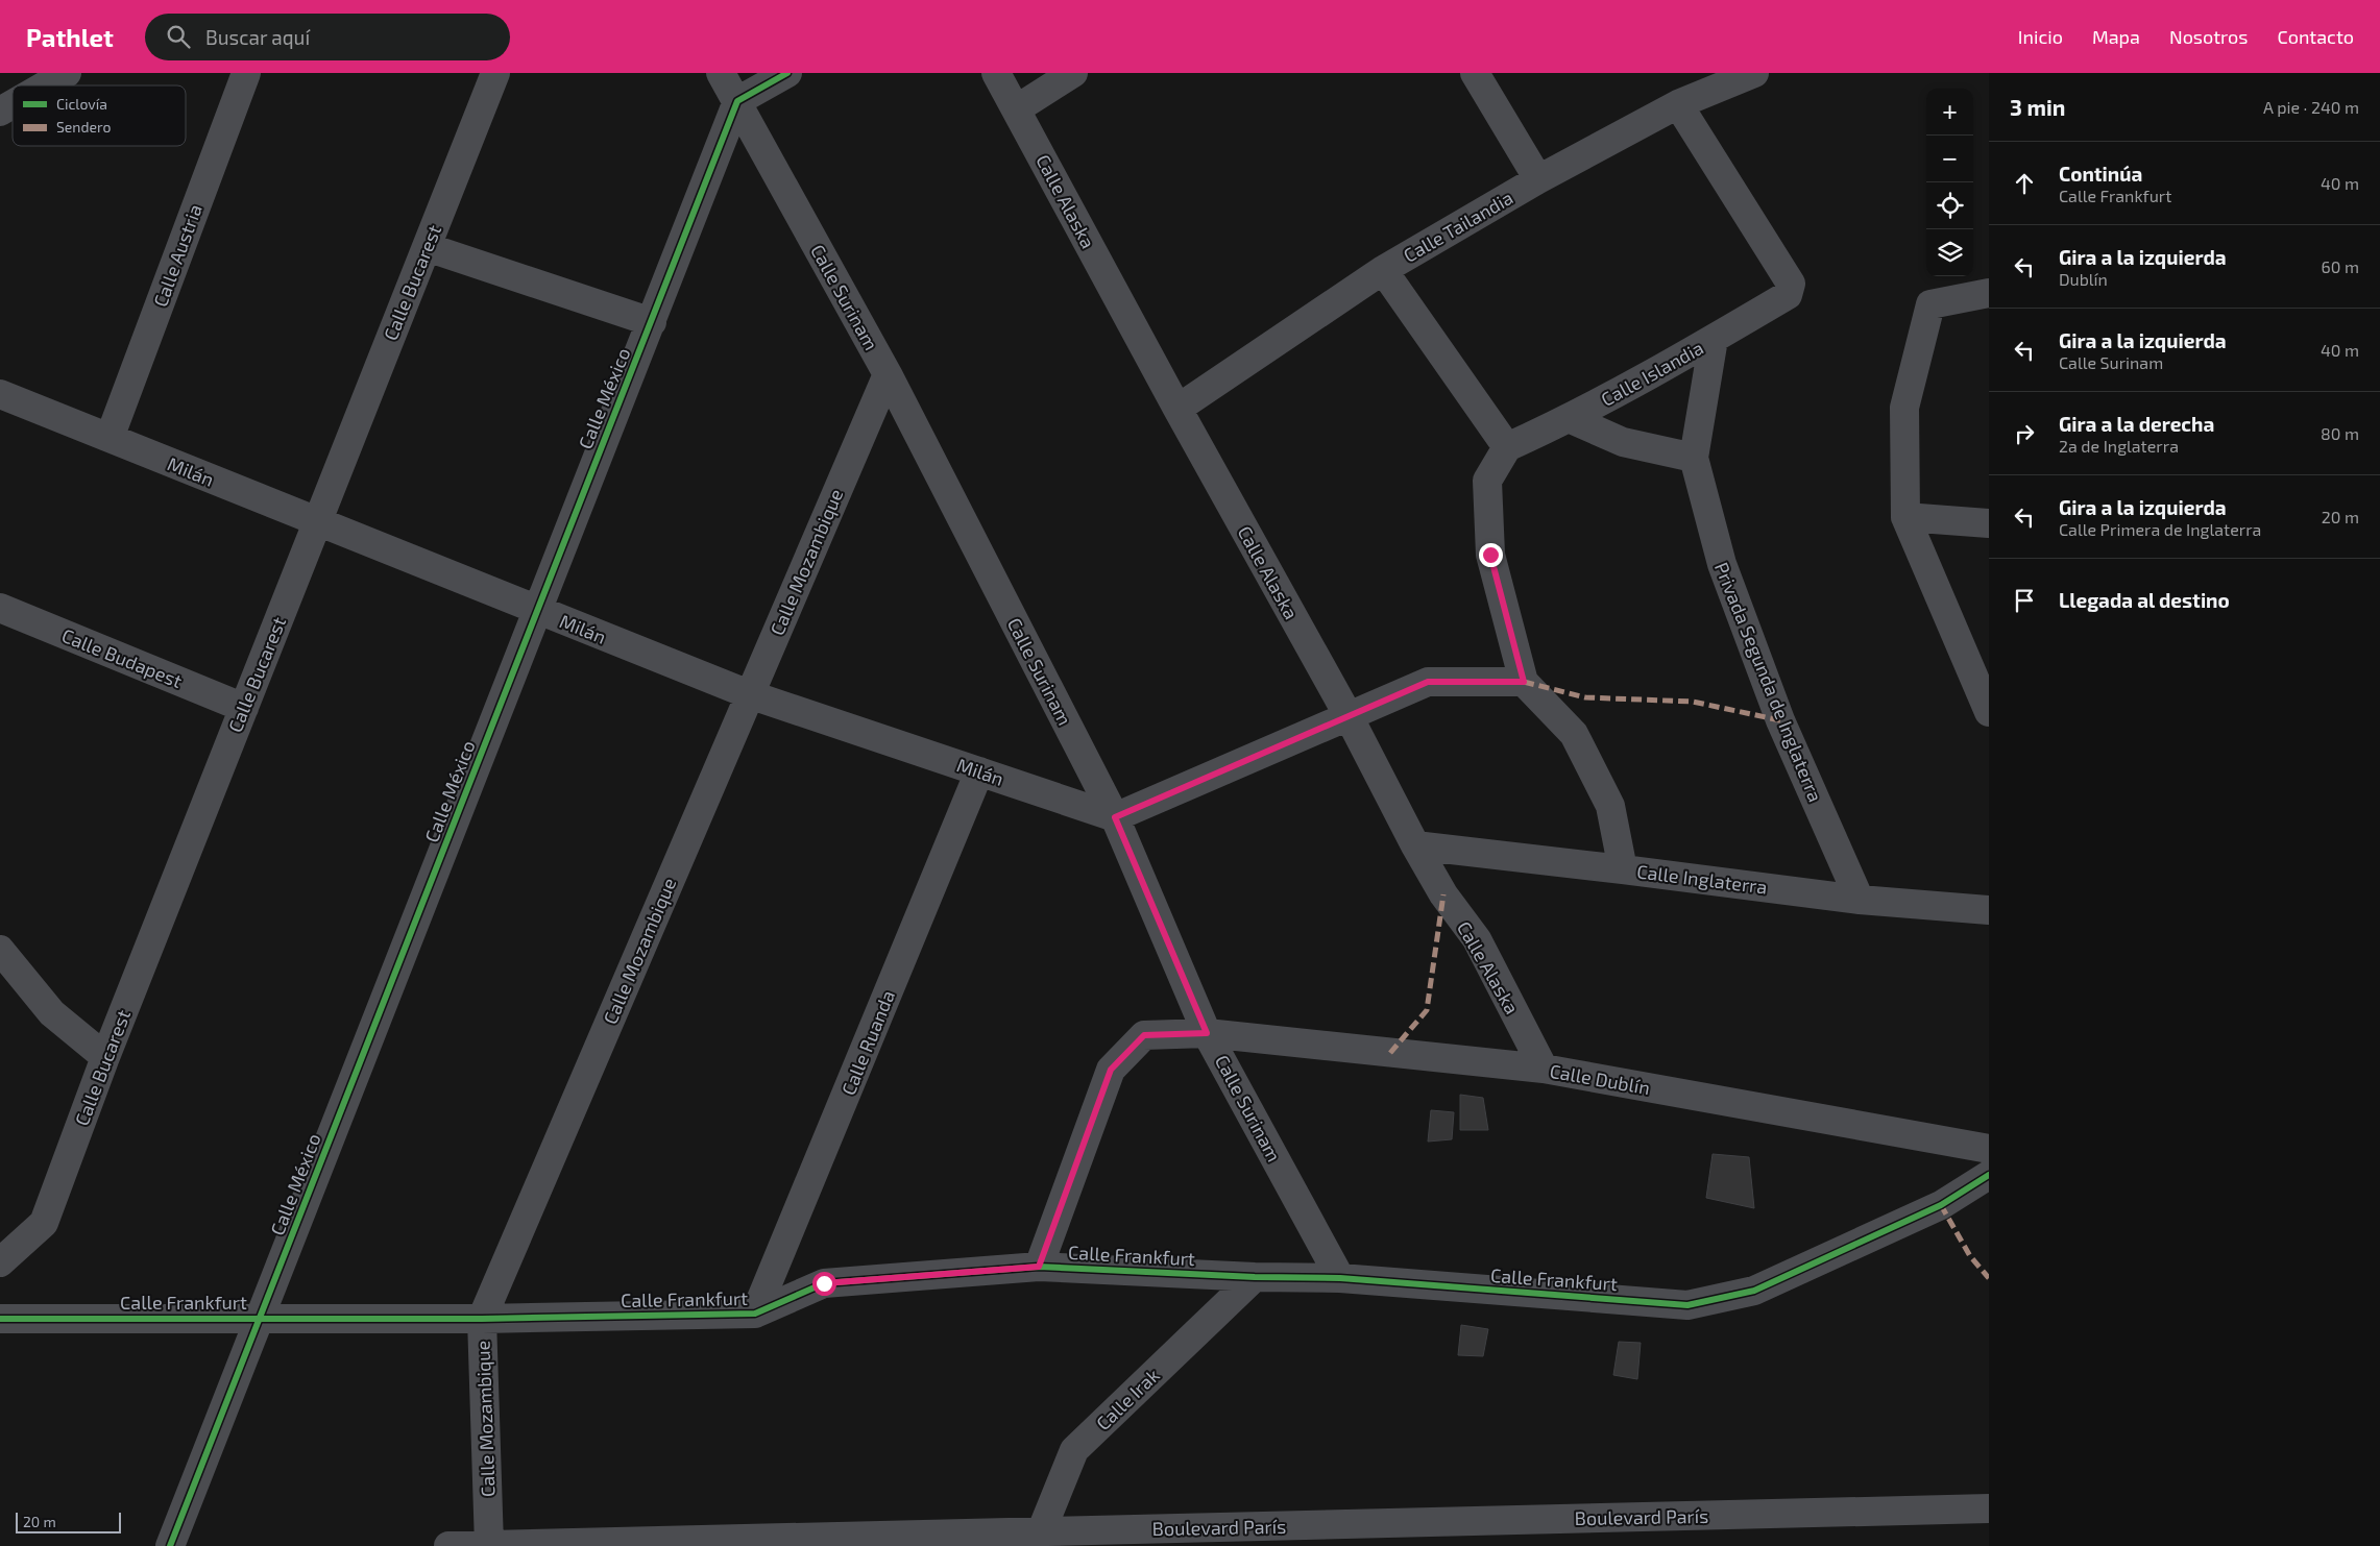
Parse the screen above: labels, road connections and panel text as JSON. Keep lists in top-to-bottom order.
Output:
{
  "streets": {
    "street": [
      "Calle Alaska",
      "Calle Tailandia",
      "Calle Austria",
      "Calle Bucarest",
      "Calle Surinam",
      "Calle Islandia",
      "Calle México",
      "Milán",
      "Calle Mozambique",
      "Calle Budapest",
      "Privada Segunda de Inglaterra",
      "Calle Inglaterra",
      "Calle Ruanda",
      "Calle Dublín",
      "Calle Frankfurt",
      "Calle Irak",
      "Boulevard París"
    ]
  },
  "crossings": [
    ["Calle Alaska", "Calle Tailandia"],
    ["Calle Alaska", "Calle Inglaterra"],
    ["Calle Alaska", "Calle Dublín"],
    ["Calle Tailandia", "Calle Islandia"],
    ["Calle Austria", "Milán"],
    ["Calle Bucarest", "Milán"],
    ["Calle Bucarest", "Calle Budapest"],
    ["Calle Surinam", "Calle México"],
    ["Calle Surinam", "Milán"],
    ["Calle Surinam", "Calle Mozambique"],
    ["Calle Surinam", "Calle Dublín"],
    ["Calle Surinam", "Calle Frankfurt"],
    ["Calle Islandia", "Privada Segunda de Inglaterra"],
    ["Calle México", "Milán"],
    ["Calle México", "Calle Frankfurt"],
    ["Milán", "Calle Mozambique"],
    ["Milán", "Calle Ruanda"],
    ["Calle Mozambique", "Calle Frankfurt"],
    ["Calle Mozambique", "Boulevard París"],
    ["Privada Segunda de Inglaterra", "Calle Inglaterra"],
    ["Calle Ruanda", "Calle Frankfurt"],
    ["Calle Dublín", "Calle Frankfurt"],
    ["Calle Frankfurt", "Calle Irak"],
    ["Calle Irak", "Boulevard París"]
  ],
  "legend": ["Ciclovía", "Sendero"],
  "scale_bar": "20 m",
  "page": {
    "header": "Pathlet",
    "search": "Buscar aquí",
    "nav": [
      "Inicio",
      "Mapa",
      "Nosotros",
      "Contacto"
    ],
    "heading": ["3 min", "A pie · 240 m"],
    "map_buttons": ["+", "−"],
    "list": [
      ["Continúa", "Calle Frankfurt", "40 m"],
      ["Gira a la izquierda", "Dublín", "60 m"],
      ["Gira a la izquierda", "Calle Surinam", "40 m"],
      ["Gira a la derecha", "2a de Inglaterra", "80 m"],
      ["Gira a la izquierda", "Calle Primera de Inglaterra", "20 m"],
      "Llegada al destino"
    ],
    "scale": "20 m"
  }
}
